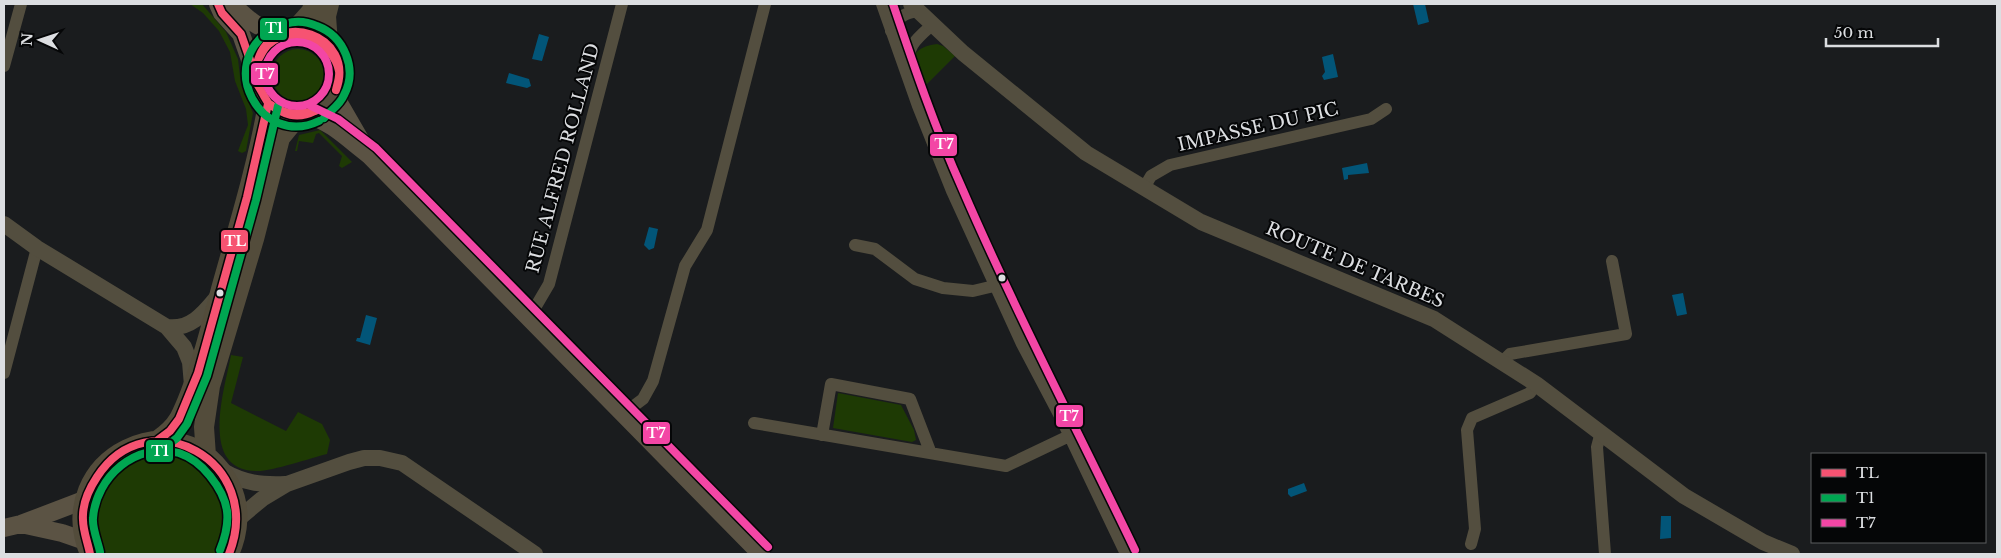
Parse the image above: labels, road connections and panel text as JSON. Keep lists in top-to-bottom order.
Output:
{
  "streets": {
    "street": ["IMPASSE DU PIC", "RUE ALFRED ROLLAND", "ROUTE DE TARBES"]
  },
  "crossings": [
    ["IMPASSE DU PIC", "ROUTE DE TARBES"]
  ],
  "lines": ["transit line TL", "transit line T7", "transit line T1"],
  "legend": ["TL", "T1", "T7"],
  "scale_bar": "50 m",
  "north": "left"
}
